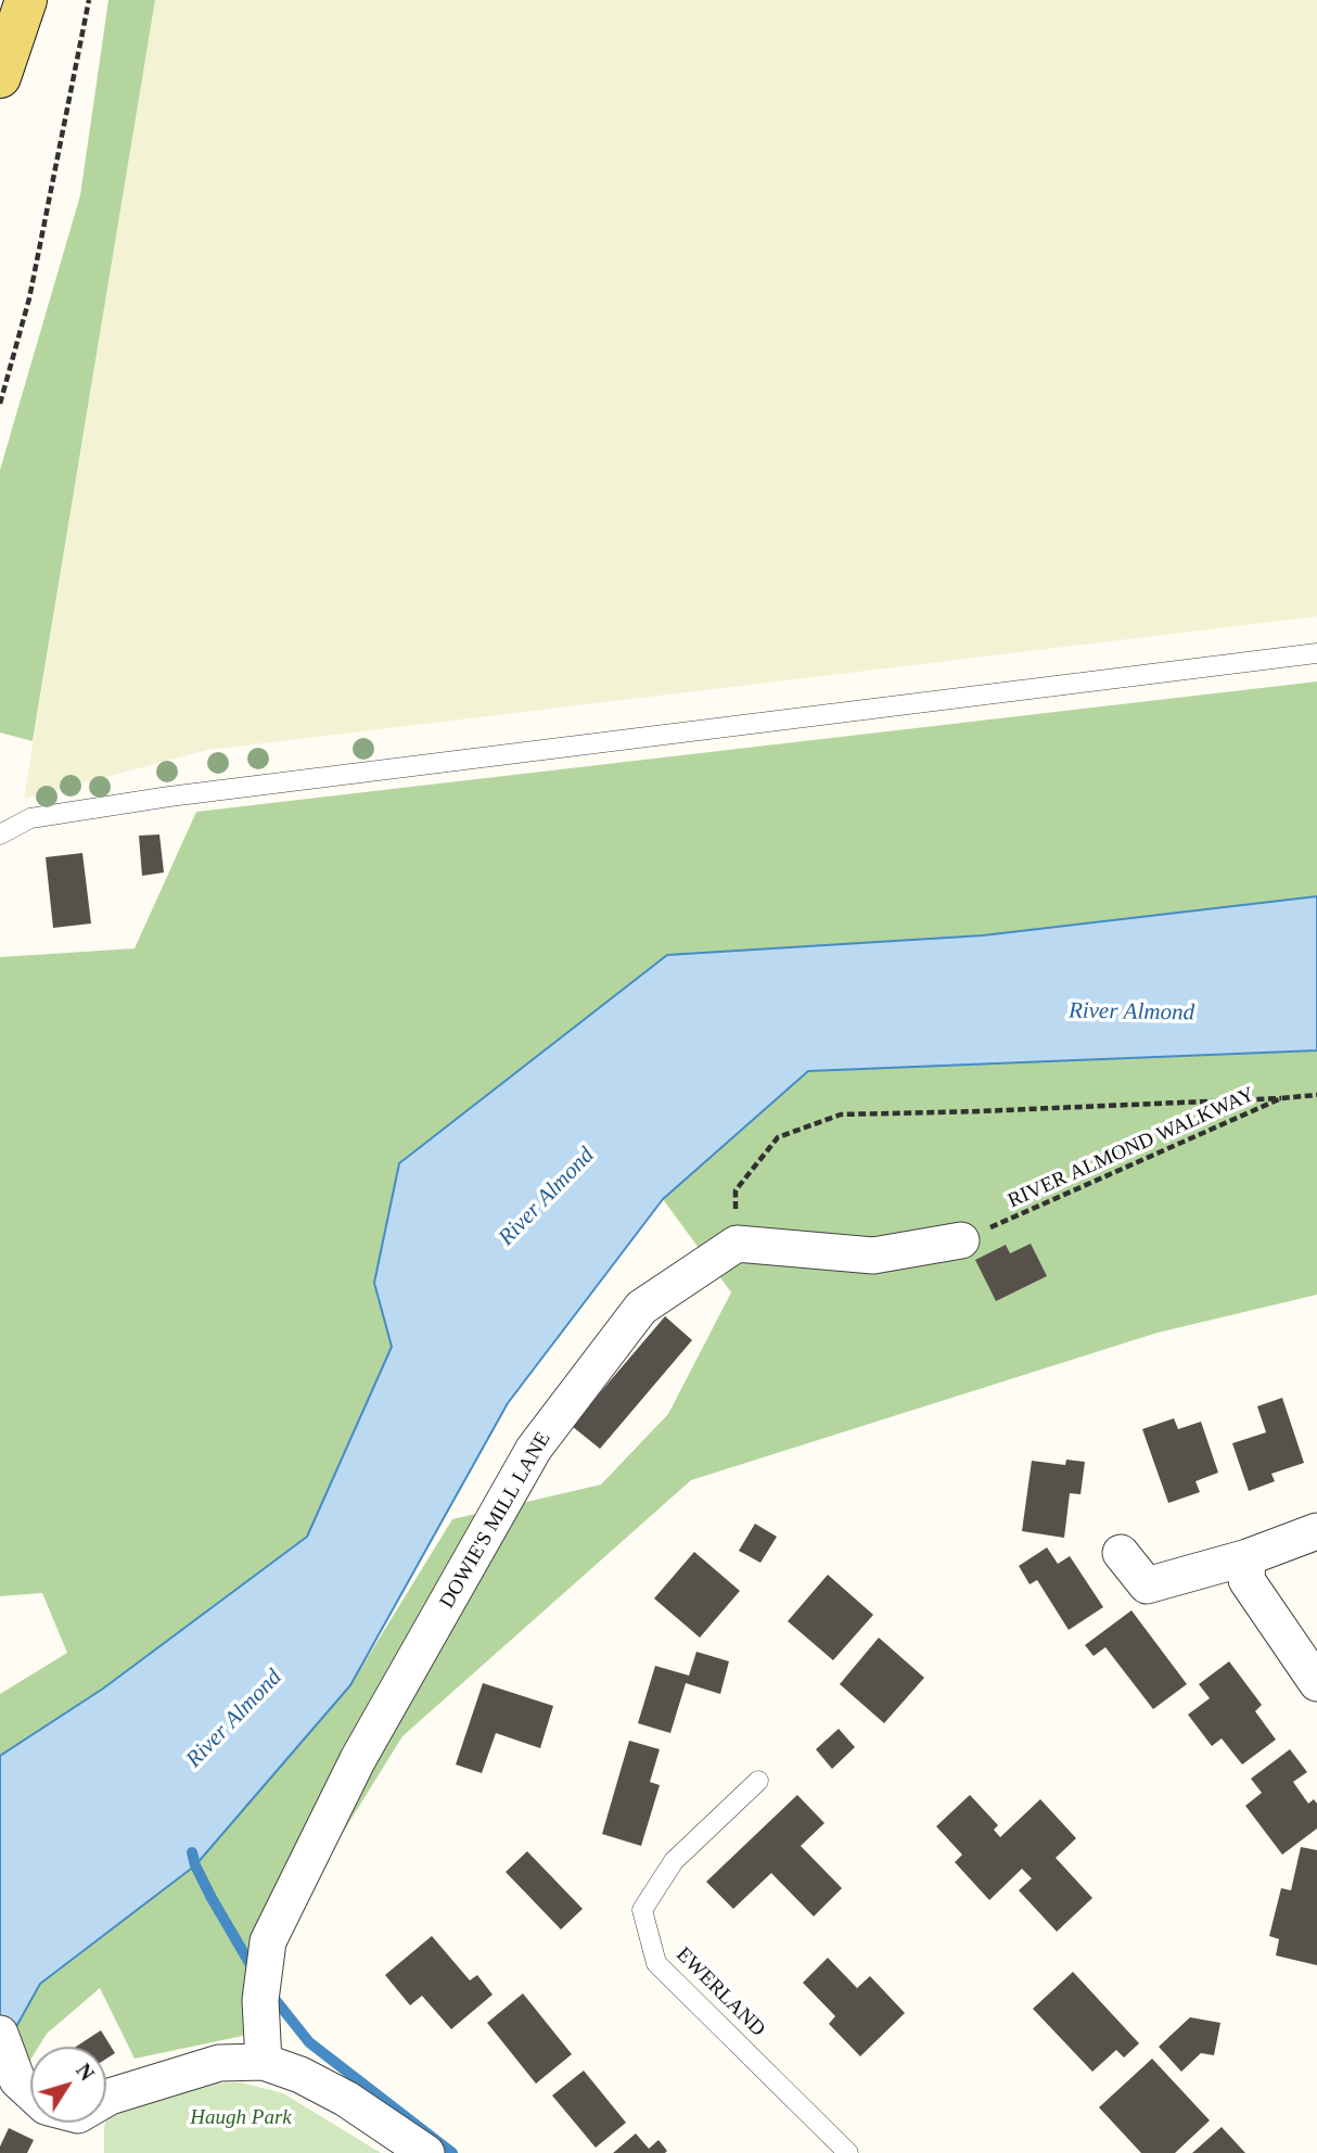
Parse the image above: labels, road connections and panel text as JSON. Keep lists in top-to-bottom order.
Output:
{
  "streets": {
    "street": ["DOWIE'S MILL LANE"],
    "lane": ["EWERLAND"],
    "path": ["RIVER ALMOND WALKWAY"]
  },
  "water": ["River Almond"],
  "parks": ["Haugh Park"],
  "north": "top right"
}
